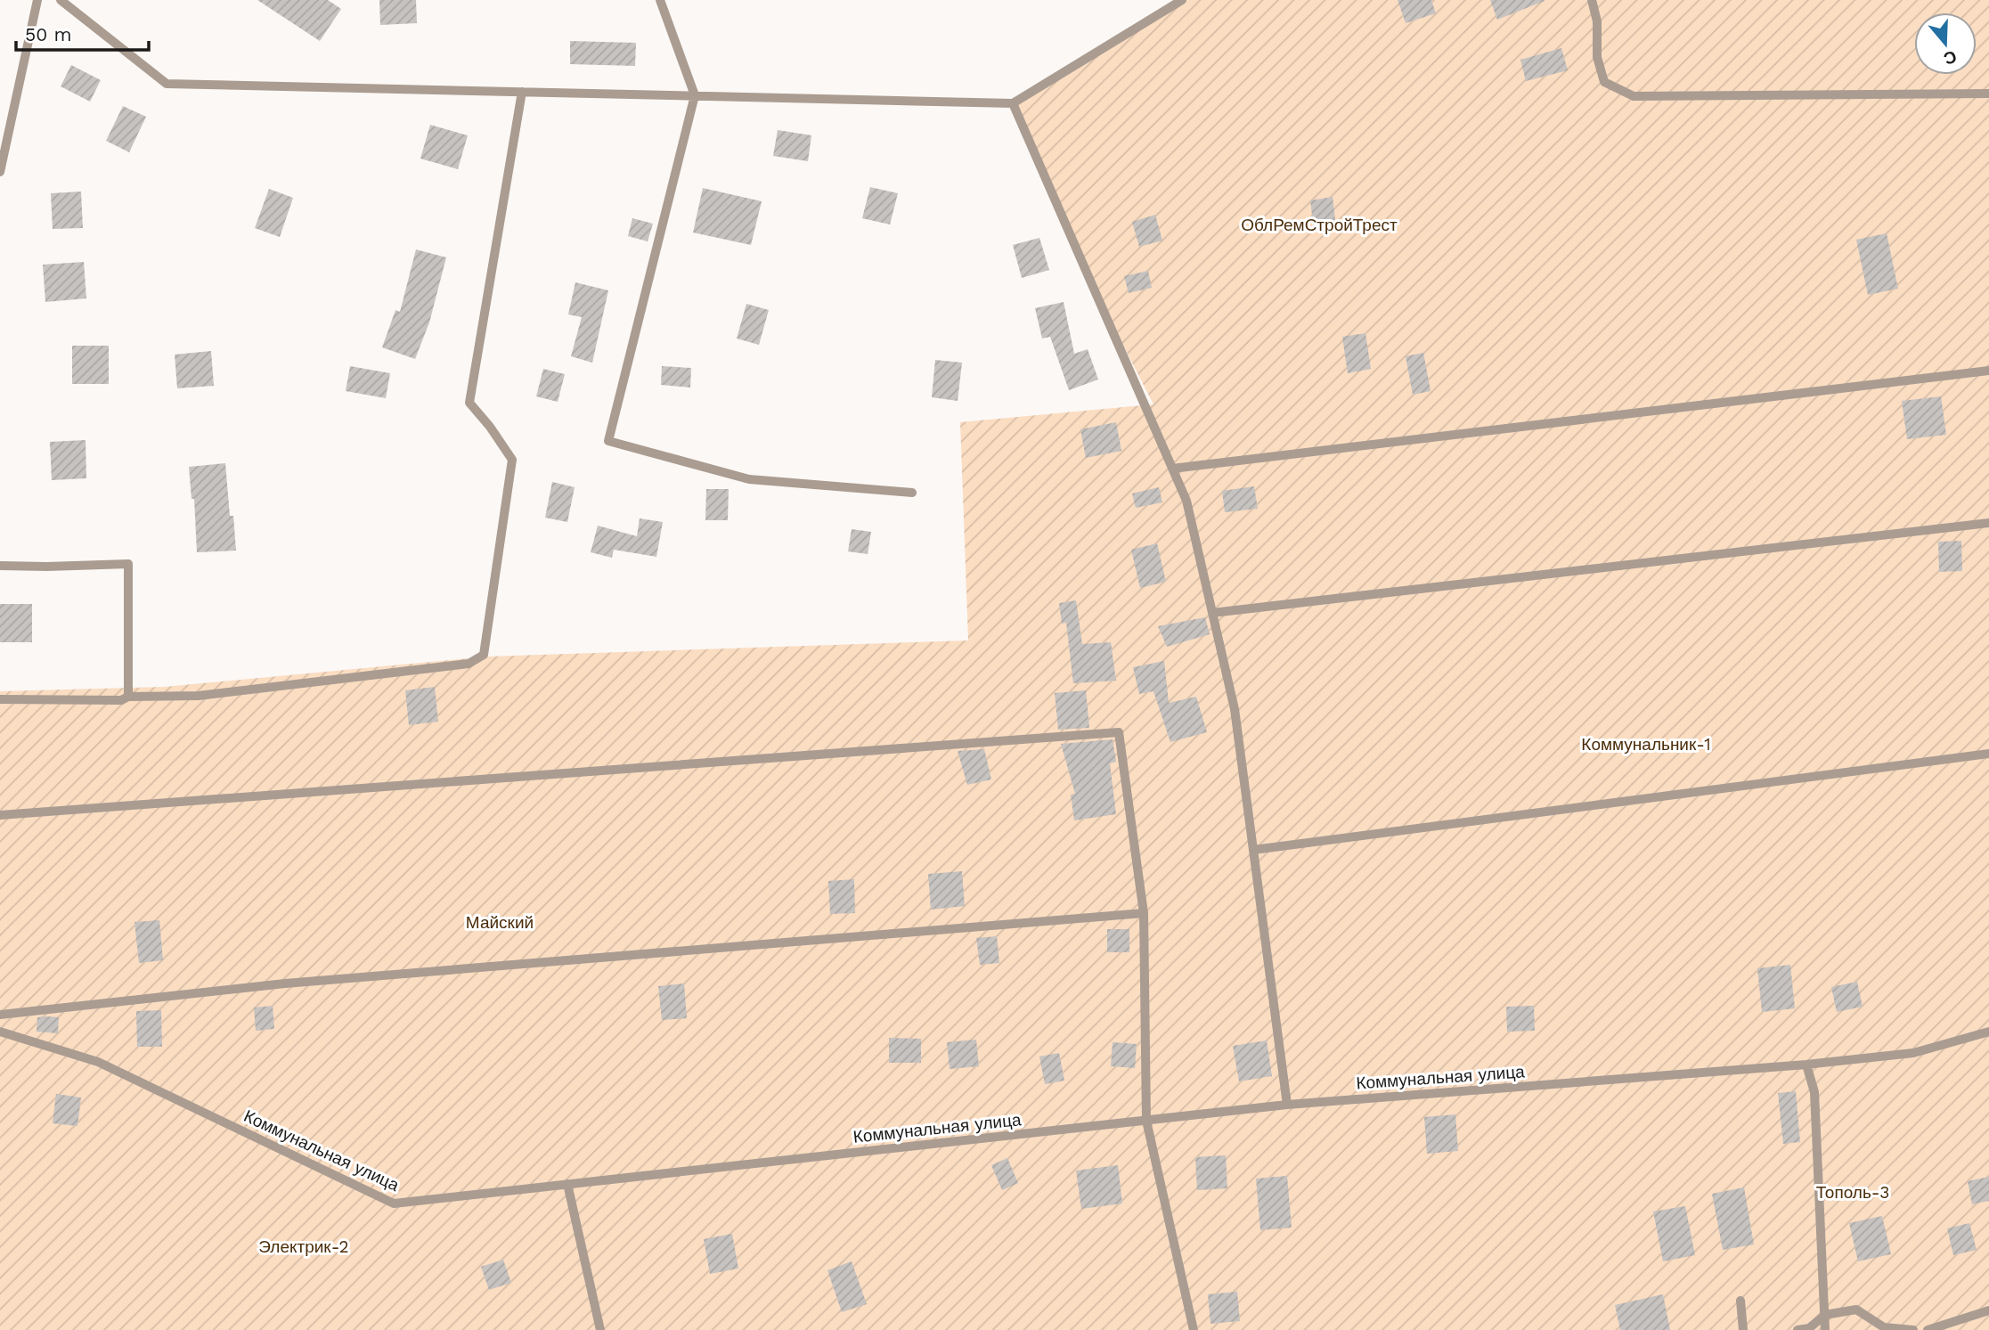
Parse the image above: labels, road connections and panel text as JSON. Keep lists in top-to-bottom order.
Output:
{
  "streets": {
    "lane": ["Коммунальная улица"]
  },
  "parks": [
    "ОблРемСтройТрест",
    "Коммунальник-1",
    "Майский",
    "Тополь-3",
    "Электрик-2"
  ],
  "scale_bar": "50 m",
  "north": "bottom"
}
